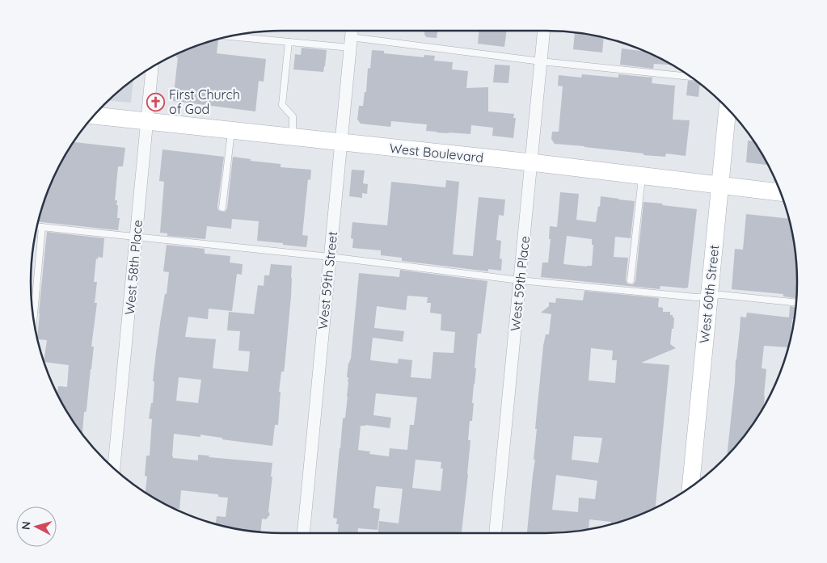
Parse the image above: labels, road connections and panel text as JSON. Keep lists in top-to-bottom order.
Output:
{
  "streets": {
    "main road": ["West Boulevard", "West 60th Street"],
    "street": ["West 58th Place", "West 59th Street", "West 59th Place"]
  },
  "crossings": [
    ["West Boulevard", "West 58th Place"],
    ["West Boulevard", "West 59th Street"],
    ["West Boulevard", "West 59th Place"],
    ["West Boulevard", "West 60th Street"]
  ],
  "places": {
    "church": ["First Church of God"]
  },
  "north": "left"
}
